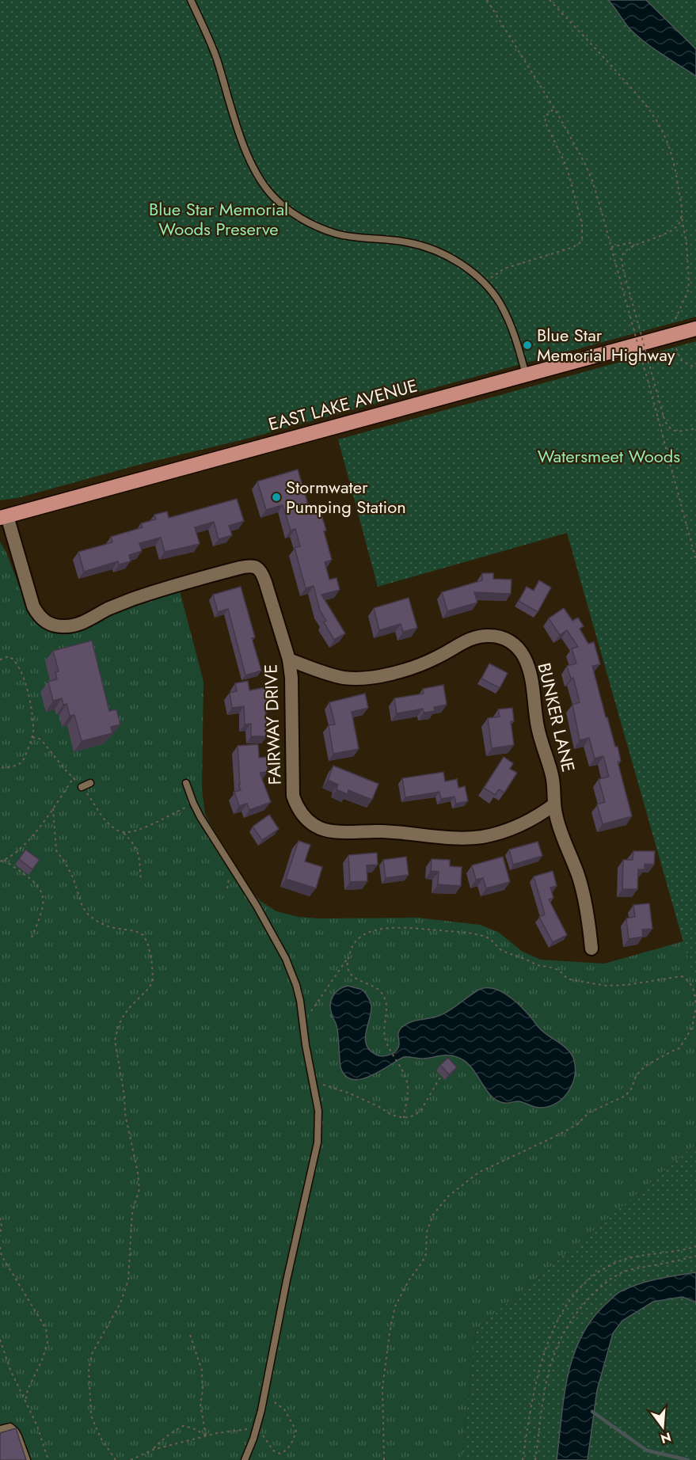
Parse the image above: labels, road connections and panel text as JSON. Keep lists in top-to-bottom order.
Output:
{
  "streets": {
    "main road": ["EAST LAKE AVENUE"],
    "street": ["BUNKER LANE", "FAIRWAY DRIVE"]
  },
  "crossings": [
    ["EAST LAKE AVENUE", "FAIRWAY DRIVE"],
    ["BUNKER LANE", "FAIRWAY DRIVE"]
  ],
  "parks": ["Blue Star Memorial Woods Preserve", "Watersmeet Woods"],
  "places": ["Blue Star Memorial Highway", "Stormwater Pumping Station"],
  "north": "bottom"
}
